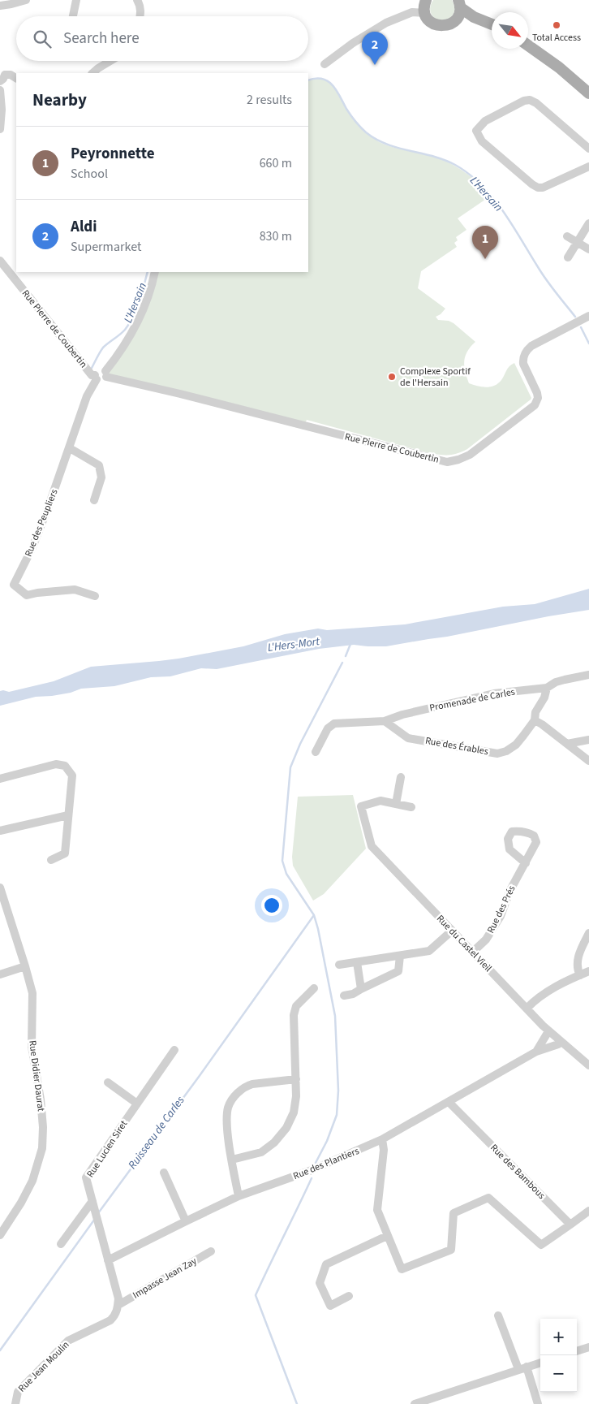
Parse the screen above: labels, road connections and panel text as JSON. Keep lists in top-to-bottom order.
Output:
{
  "streets": {
    "street": [
      "Rue Pierre de Coubertin",
      "Rue des Peupliers",
      "Promenade de Carles",
      "Rue des Érables",
      "Rue des Prés",
      "Rue du Castel Vieil",
      "Rue Didier Daurat",
      "Rue Lucien Siret",
      "Rue des Plantiers",
      "Rue des Bambous",
      "Impasse Jean Zay",
      "Rue Jean Moulin"
    ]
  },
  "crossings": [
    ["Rue Pierre de Coubertin", "Rue des Peupliers"],
    ["Promenade de Carles", "Rue des Érables"],
    ["Rue des Prés", "Rue du Castel Vieil"],
    ["Rue du Castel Vieil", "Rue des Plantiers"],
    ["Rue Lucien Siret", "Rue des Plantiers"],
    ["Rue des Plantiers", "Rue des Bambous"],
    ["Impasse Jean Zay", "Rue Jean Moulin"]
  ],
  "water": ["L'Hersain", "L'Hers-Mort", "Ruisseau de Carles"],
  "places": ["Total Access", "Complexe Sportif de l'Hersain"],
  "north": "bottom right",
  "page": {
    "search": "Search here",
    "pins": ["2", "1"],
    "heading": ["Nearby", "2 results"],
    "list": [
      {
        "mark": "1",
        "name": "Peyronnette",
        "note": "School",
        "value": "660 m"
      },
      {
        "mark": "2",
        "name": "Aldi",
        "note": "Supermarket",
        "value": "830 m"
      }
    ],
    "map_buttons": ["+", "−"]
  }
}
